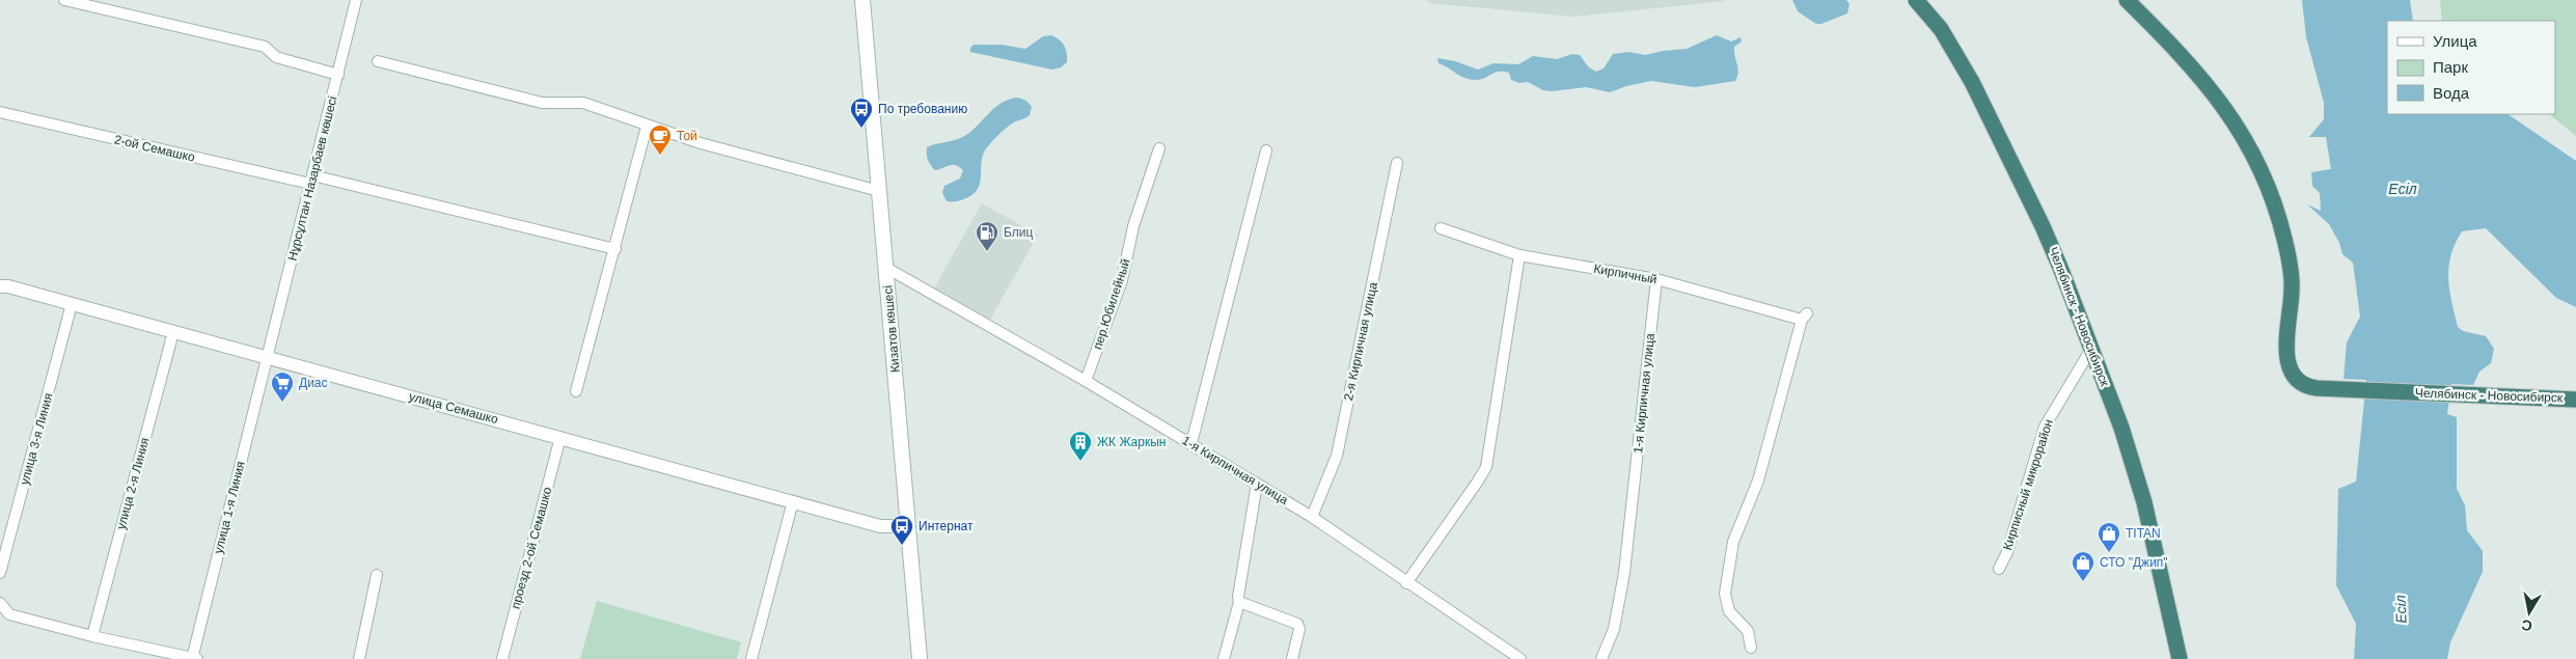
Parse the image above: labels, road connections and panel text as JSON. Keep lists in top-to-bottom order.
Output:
{
  "streets": {
    "highway": ["Челябинск - Новосибирск"],
    "main road": ["Кизатов көшесі"],
    "street": [
      "2-ой Семашко",
      "Нұрсұлтан Назарбаев көшесі",
      "Кирпичный",
      "пер.Юбилейный",
      "2-я Кирпичная улица",
      "1-я Кирпичная улица",
      "улица Семашко",
      "улица 3-я Линия",
      "улица 2-я Линия",
      "Кирписный микрорайон",
      "улица 1-я Линия",
      "проезд 2-ой Семашко"
    ]
  },
  "crossings": [
    ["2-ой Семашко", "Нұрсұлтан Назарбаев көшесі"],
    ["Нұрсұлтан Назарбаев көшесі", "улица Семашко"],
    ["Нұрсұлтан Назарбаев көшесі", "улица 1-я Линия"],
    ["Кирпичный", "1-я Кирпичная улица"],
    ["пер.Юбилейный", "1-я Кирпичная улица"],
    ["Челябинск - Новосибирск", "Кирписный микрорайон"],
    ["Кизатов көшесі", "1-я Кирпичная улица"],
    ["Кизатов көшесі", "улица Семашко"],
    ["2-я Кирпичная улица", "1-я Кирпичная улица"],
    ["улица Семашко", "улица 3-я Линия"],
    ["улица Семашко", "улица 2-я Линия"],
    ["улица Семашко", "улица 1-я Линия"],
    ["улица Семашко", "проезд 2-ой Семашко"]
  ],
  "water": ["Есіл"],
  "places": {
    "bus stop": ["По требованию", "Интернат"],
    "cafe": ["Той"],
    "fuel station": ["Блиц"],
    "supermarket": ["Диас"],
    "building": ["ЖК Жаркын"],
    "shop": ["TITAN", "СТО \"Джип\""]
  },
  "legend": ["Улица", "Парк", "Вода"],
  "north": "bottom"
}
